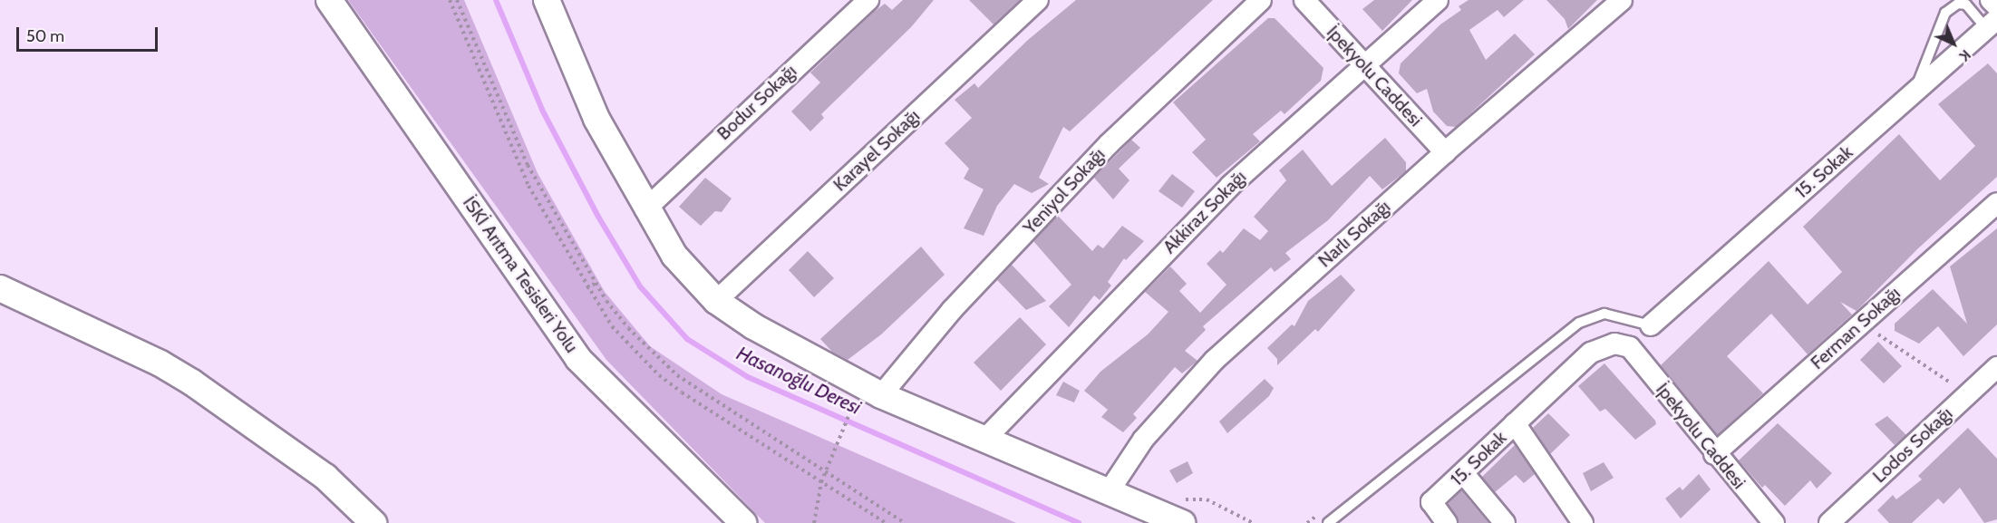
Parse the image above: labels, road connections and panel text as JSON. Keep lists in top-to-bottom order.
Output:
{
  "streets": {
    "street": [
      "İpekyolu Caddesi",
      "Bodur Sokağı",
      "Karayel Sokağı",
      "15. Sokak",
      "Yeniyol Sokağı",
      "Akkiraz Sokağı",
      "Narlı Sokağı",
      "İSKİ Arıtma Tesisleri Yolu",
      "Ferman Sokağı",
      "Lodos Sokağı"
    ]
  },
  "crossings": [
    ["İpekyolu Caddesi", "15. Sokak"],
    ["İpekyolu Caddesi", "Akkiraz Sokağı"],
    ["İpekyolu Caddesi", "Narlı Sokağı"],
    ["İpekyolu Caddesi", "Ferman Sokağı"]
  ],
  "water": ["Hasanoğlu Deresi"],
  "scale_bar": "50 m",
  "north": "bottom right"
}
